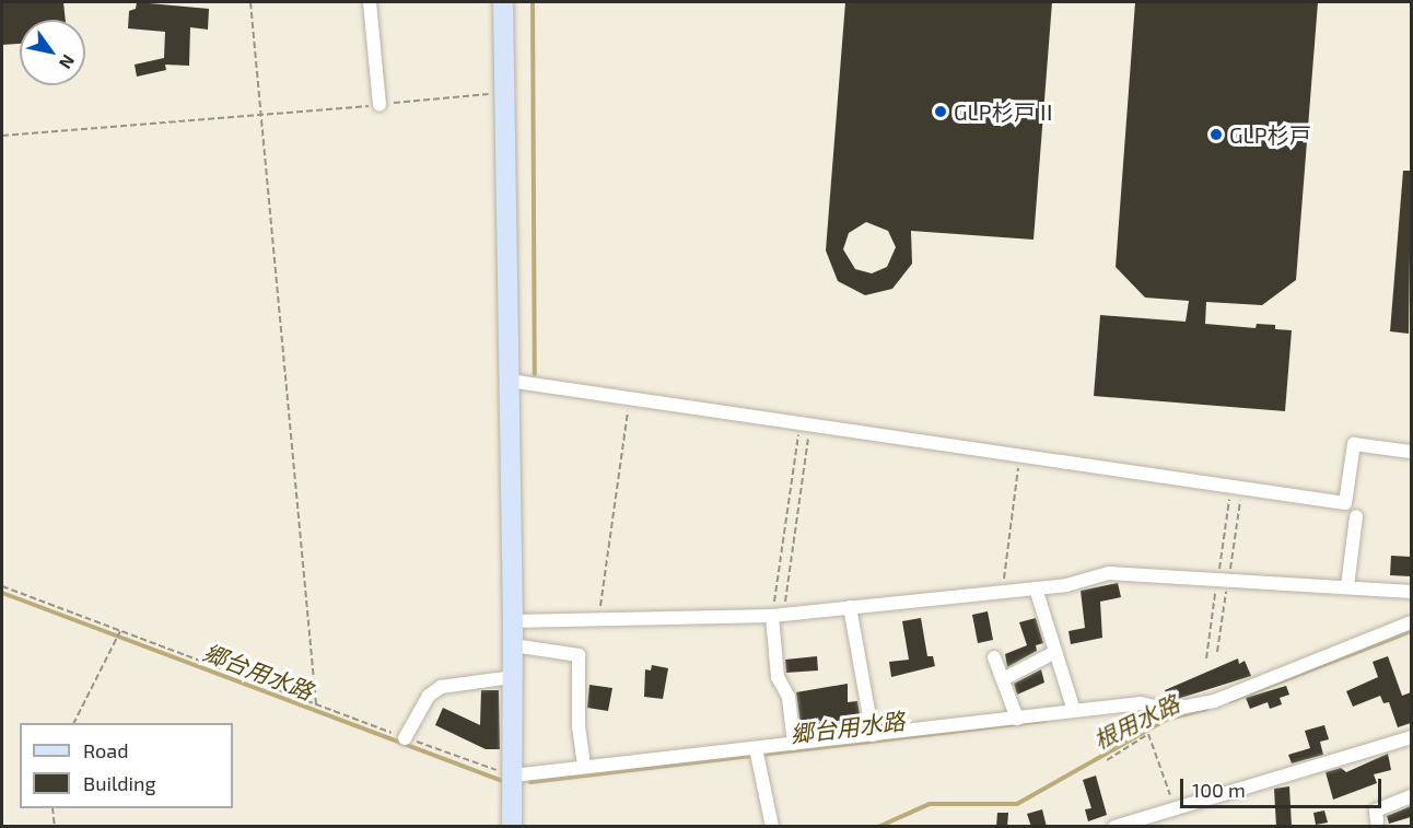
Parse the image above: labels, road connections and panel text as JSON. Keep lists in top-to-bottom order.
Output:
{
  "water": ["郷台用水路", "根用水路"],
  "places": ["GLP杉戸Ⅱ", "GLP杉戸"],
  "legend": ["Road", "Building"],
  "scale_bar": "100 m",
  "north": "bottom right"
}
